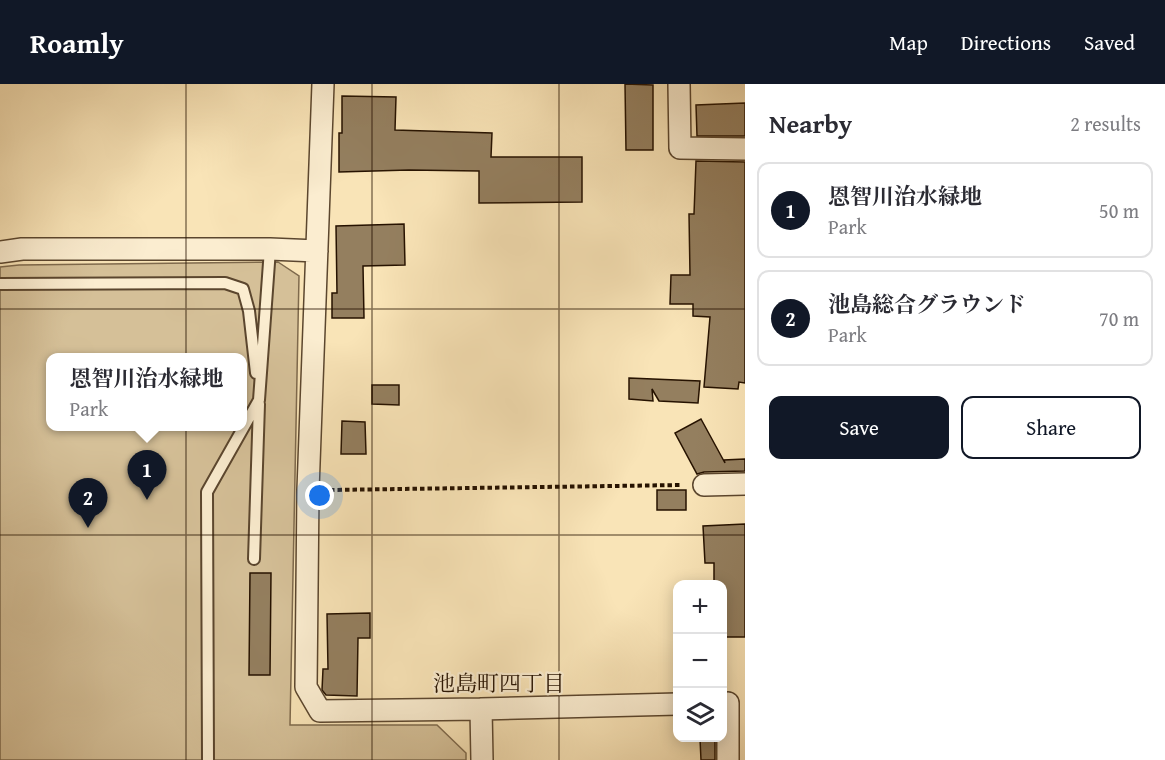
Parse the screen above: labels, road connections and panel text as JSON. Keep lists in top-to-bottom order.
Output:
{
  "districts": ["池島町四丁目"],
  "page": {
    "header": "Roamly",
    "nav": ["Map", "Directions", "Saved"],
    "heading": ["Nearby", "2 results"],
    "list": [
      {
        "mark": "1",
        "name": "恩智川治水緑地",
        "note": "Park",
        "value": "50 m"
      },
      {
        "mark": "2",
        "name": "池島総合グラウンド",
        "note": "Park",
        "value": "70 m"
      }
    ],
    "popup": ["恩智川治水緑地", "Park"],
    "buttons": ["Save", "Share"],
    "pins": ["1", "2"],
    "map_buttons": ["+", "−"]
  }
}
